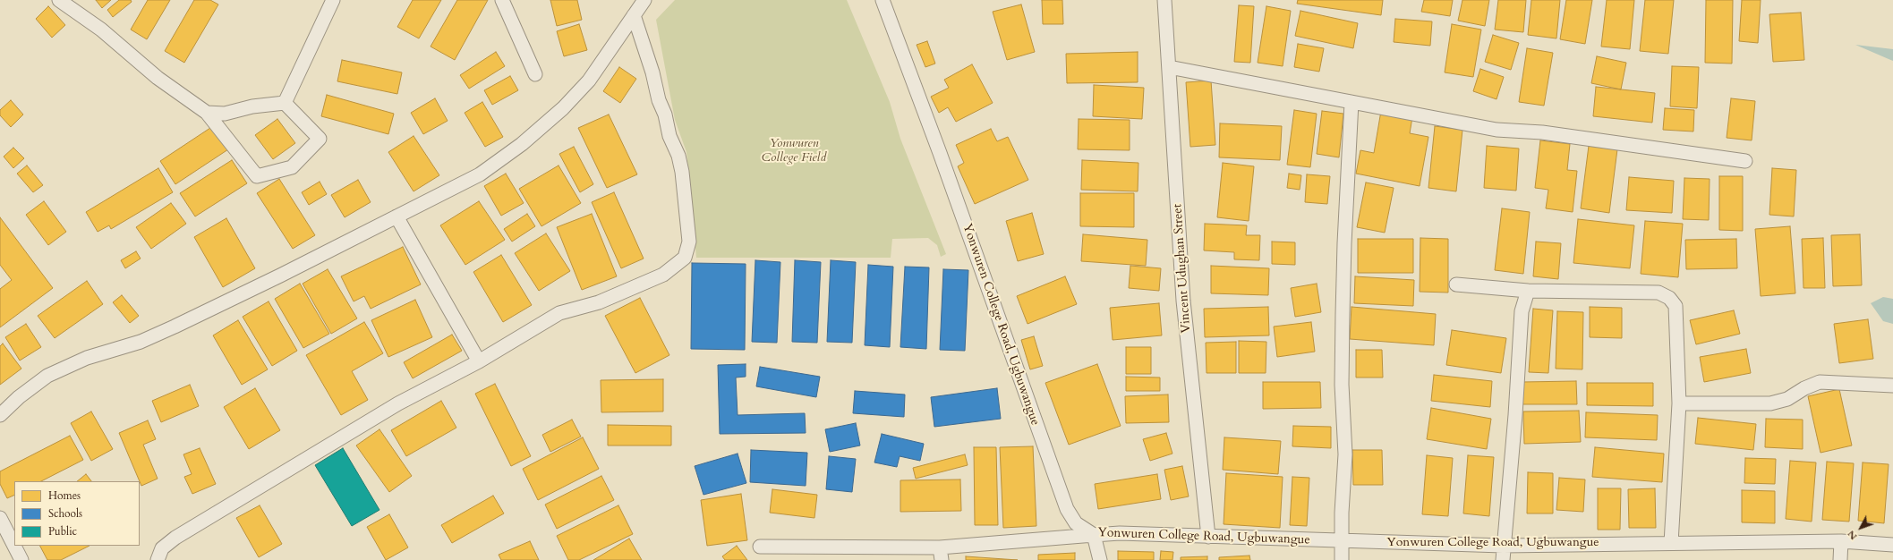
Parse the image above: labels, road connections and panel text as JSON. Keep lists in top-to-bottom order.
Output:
{
  "streets": {
    "street": ["Vincent Udughan Street", "Yonwuren College Road, Ugbuwangue"]
  },
  "crossings": [
    ["Vincent Udughan Street", "Yonwuren College Road, Ugbuwangue"]
  ],
  "parks": ["Yonwuren College Field"],
  "legend": ["Homes", "Schools", "Public"],
  "north": "bottom left"
}
